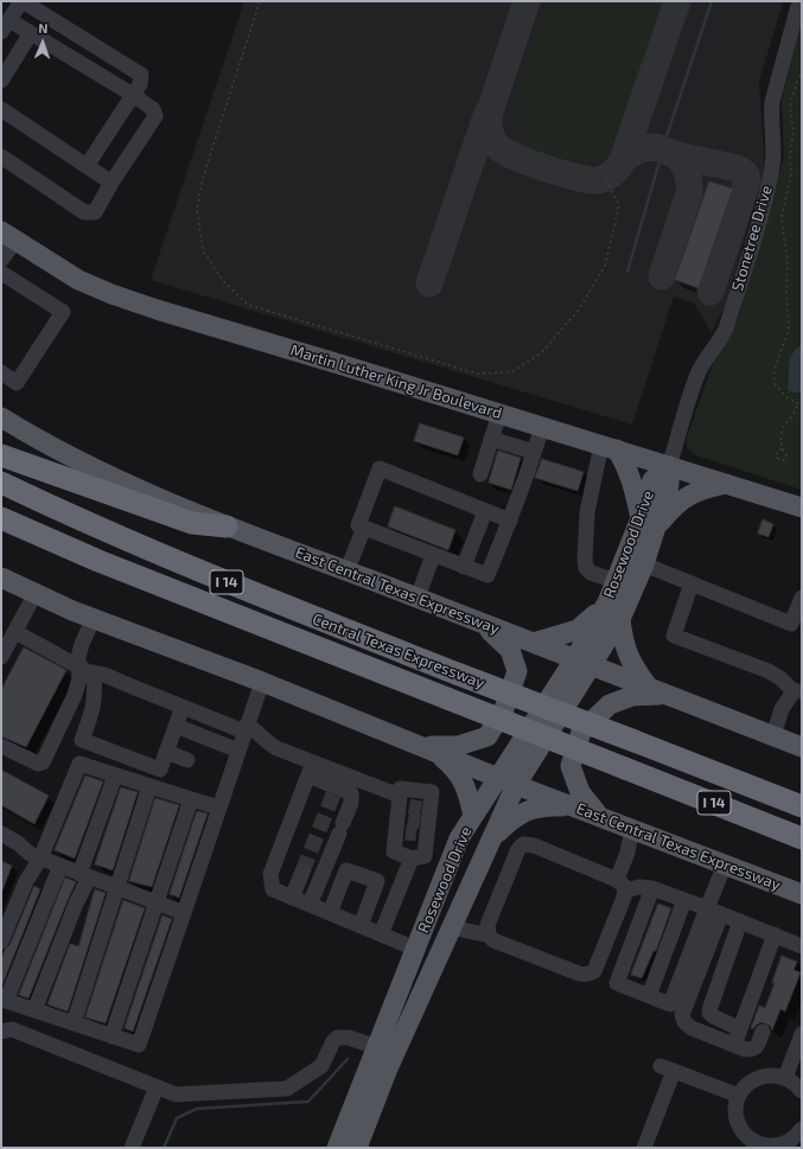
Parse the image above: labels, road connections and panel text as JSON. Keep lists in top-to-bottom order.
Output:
{
  "streets": {
    "highway": ["I 14", "Central Texas Expressway"],
    "main road": ["Martin Luther King Jr Boulevard", "Rosewood Drive", "East Central Texas Expressway"],
    "street": ["Stonetree Drive"]
  },
  "crossings": [
    ["Stonetree Drive", "Martin Luther King Jr Boulevard"],
    ["Stonetree Drive", "Rosewood Drive"],
    ["Martin Luther King Jr Boulevard", "Rosewood Drive"],
    ["Rosewood Drive", "East Central Texas Expressway"]
  ],
  "north": "top"
}
